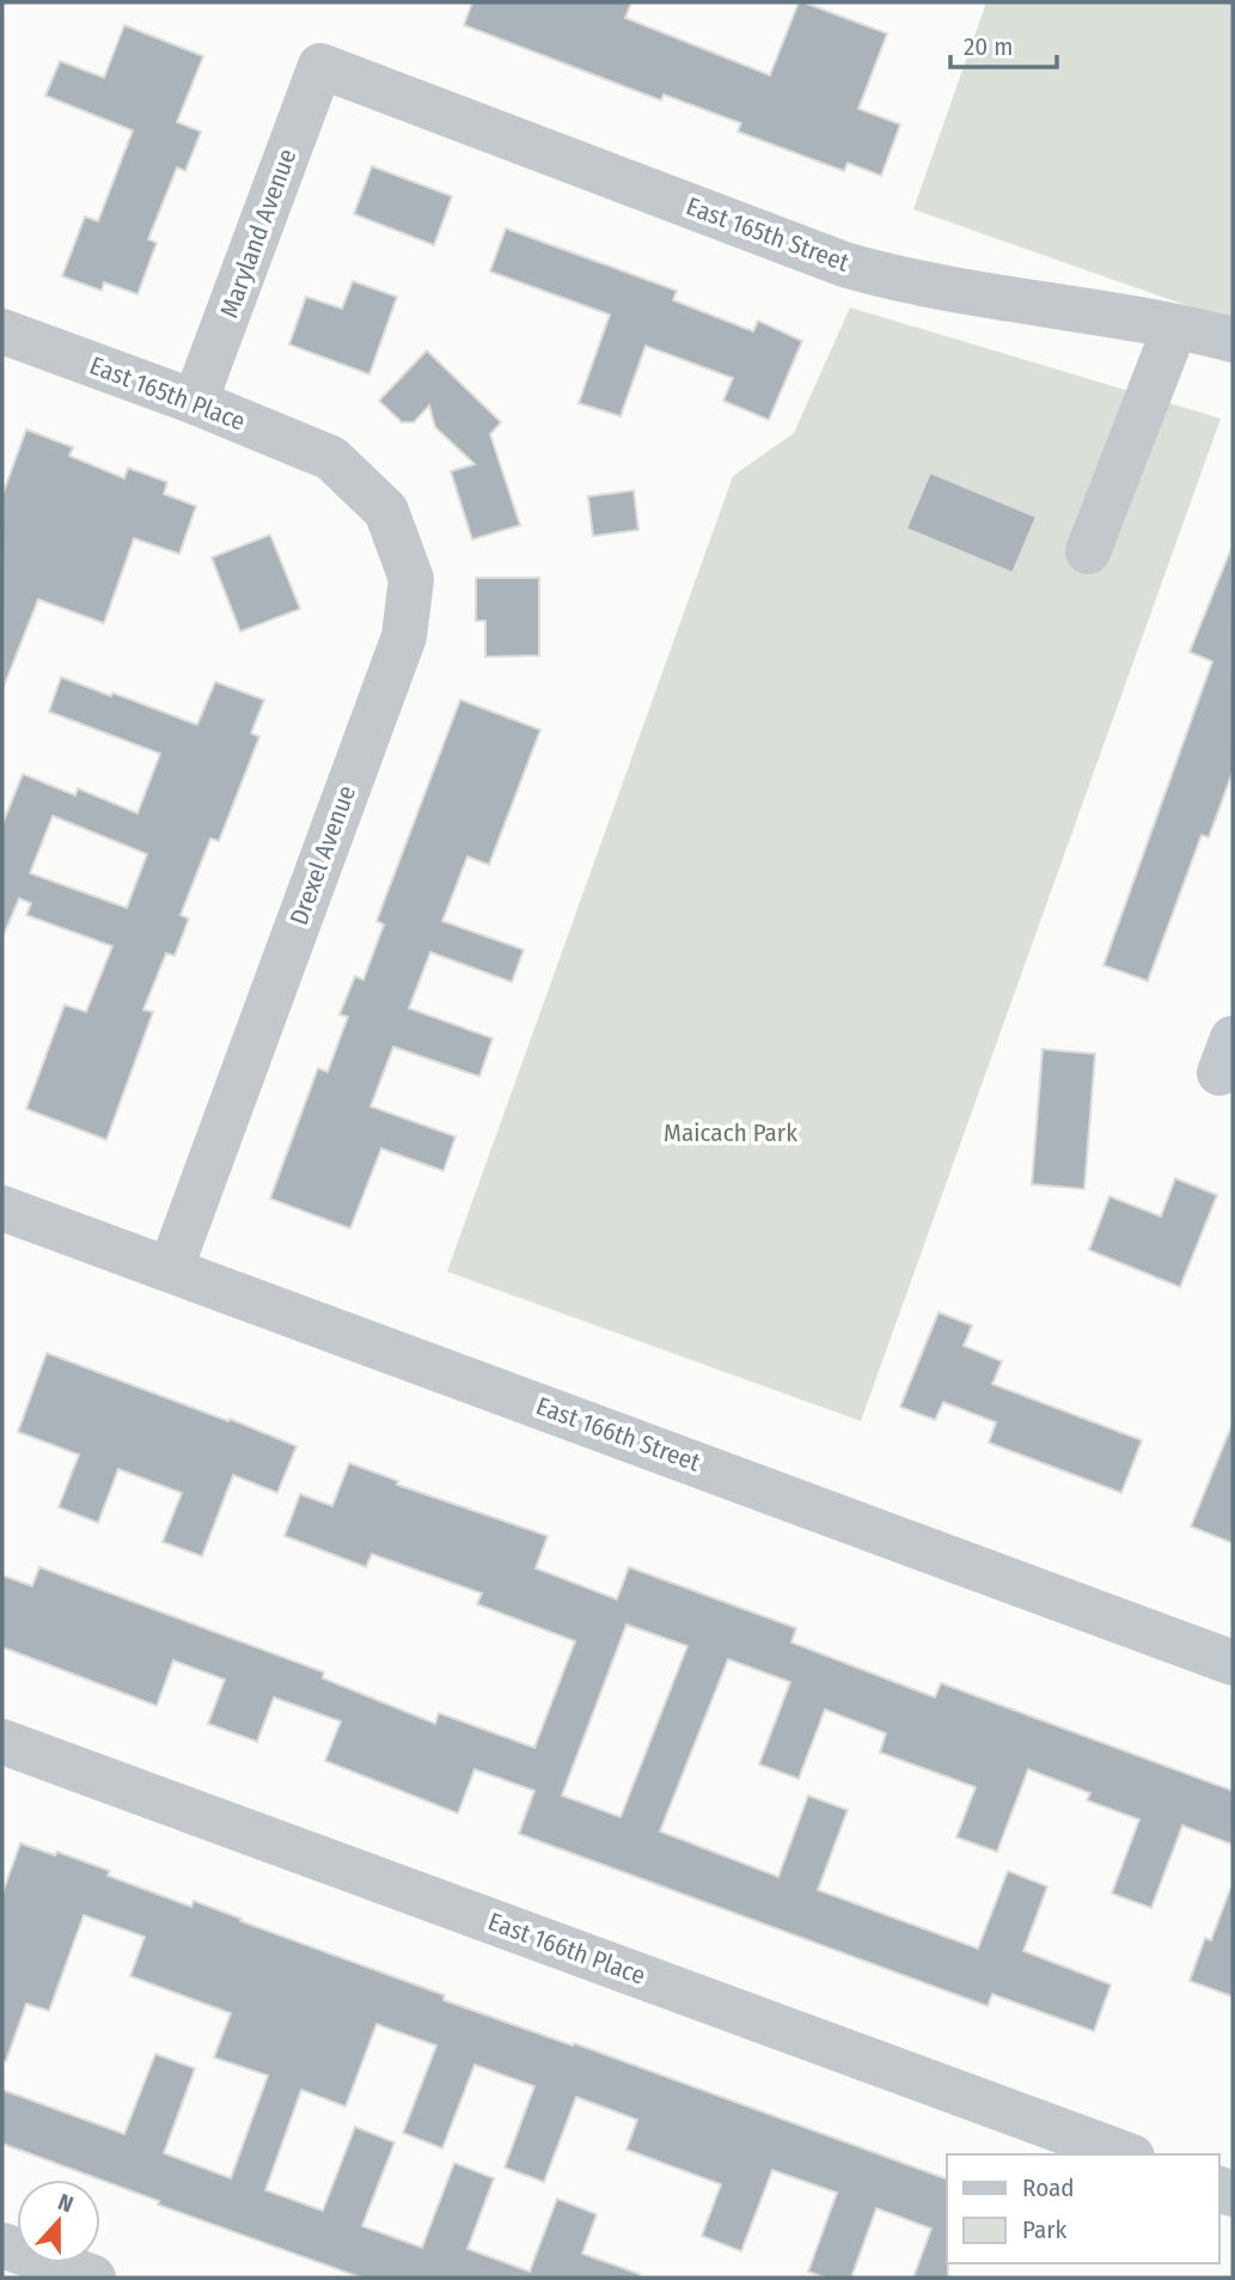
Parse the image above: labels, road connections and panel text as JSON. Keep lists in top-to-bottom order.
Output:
{
  "streets": {
    "street": [
      "Maryland Avenue",
      "East 165th Street",
      "East 165th Place",
      "Drexel Avenue",
      "East 166th Street",
      "East 166th Place"
    ]
  },
  "crossings": [
    ["Maryland Avenue", "East 165th Street"],
    ["Maryland Avenue", "East 165th Place"],
    ["East 165th Place", "Drexel Avenue"],
    ["Drexel Avenue", "East 166th Street"]
  ],
  "parks": ["Maicach Park"],
  "legend": ["Road", "Park"],
  "scale_bar": "20 m",
  "north": "top"
}
